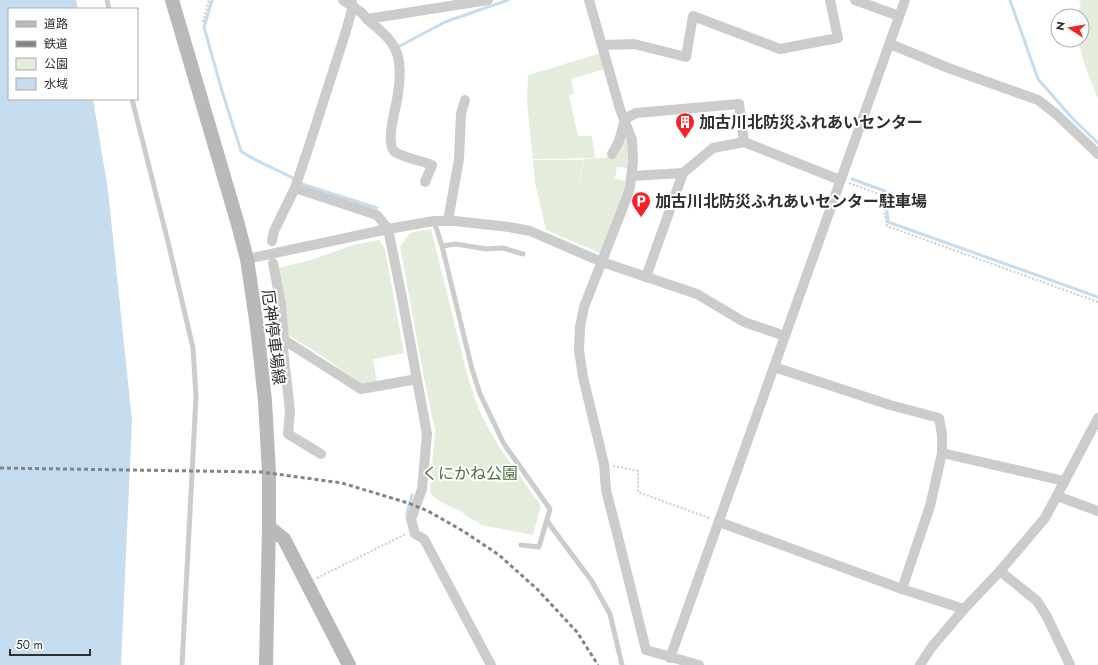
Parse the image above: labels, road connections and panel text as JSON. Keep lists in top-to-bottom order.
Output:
{
  "streets": {
    "main road": ["厄神停車場線"]
  },
  "parks": ["くにかね公園"],
  "places": {
    "building": ["加古川北防災ふれあいセンター"],
    "parking": ["加古川北防災ふれあいセンター駐車場"]
  },
  "legend": [
    "道路",
    "鉄道",
    "公園",
    "水域"
  ],
  "scale_bar": "50 m",
  "north": "left"
}
